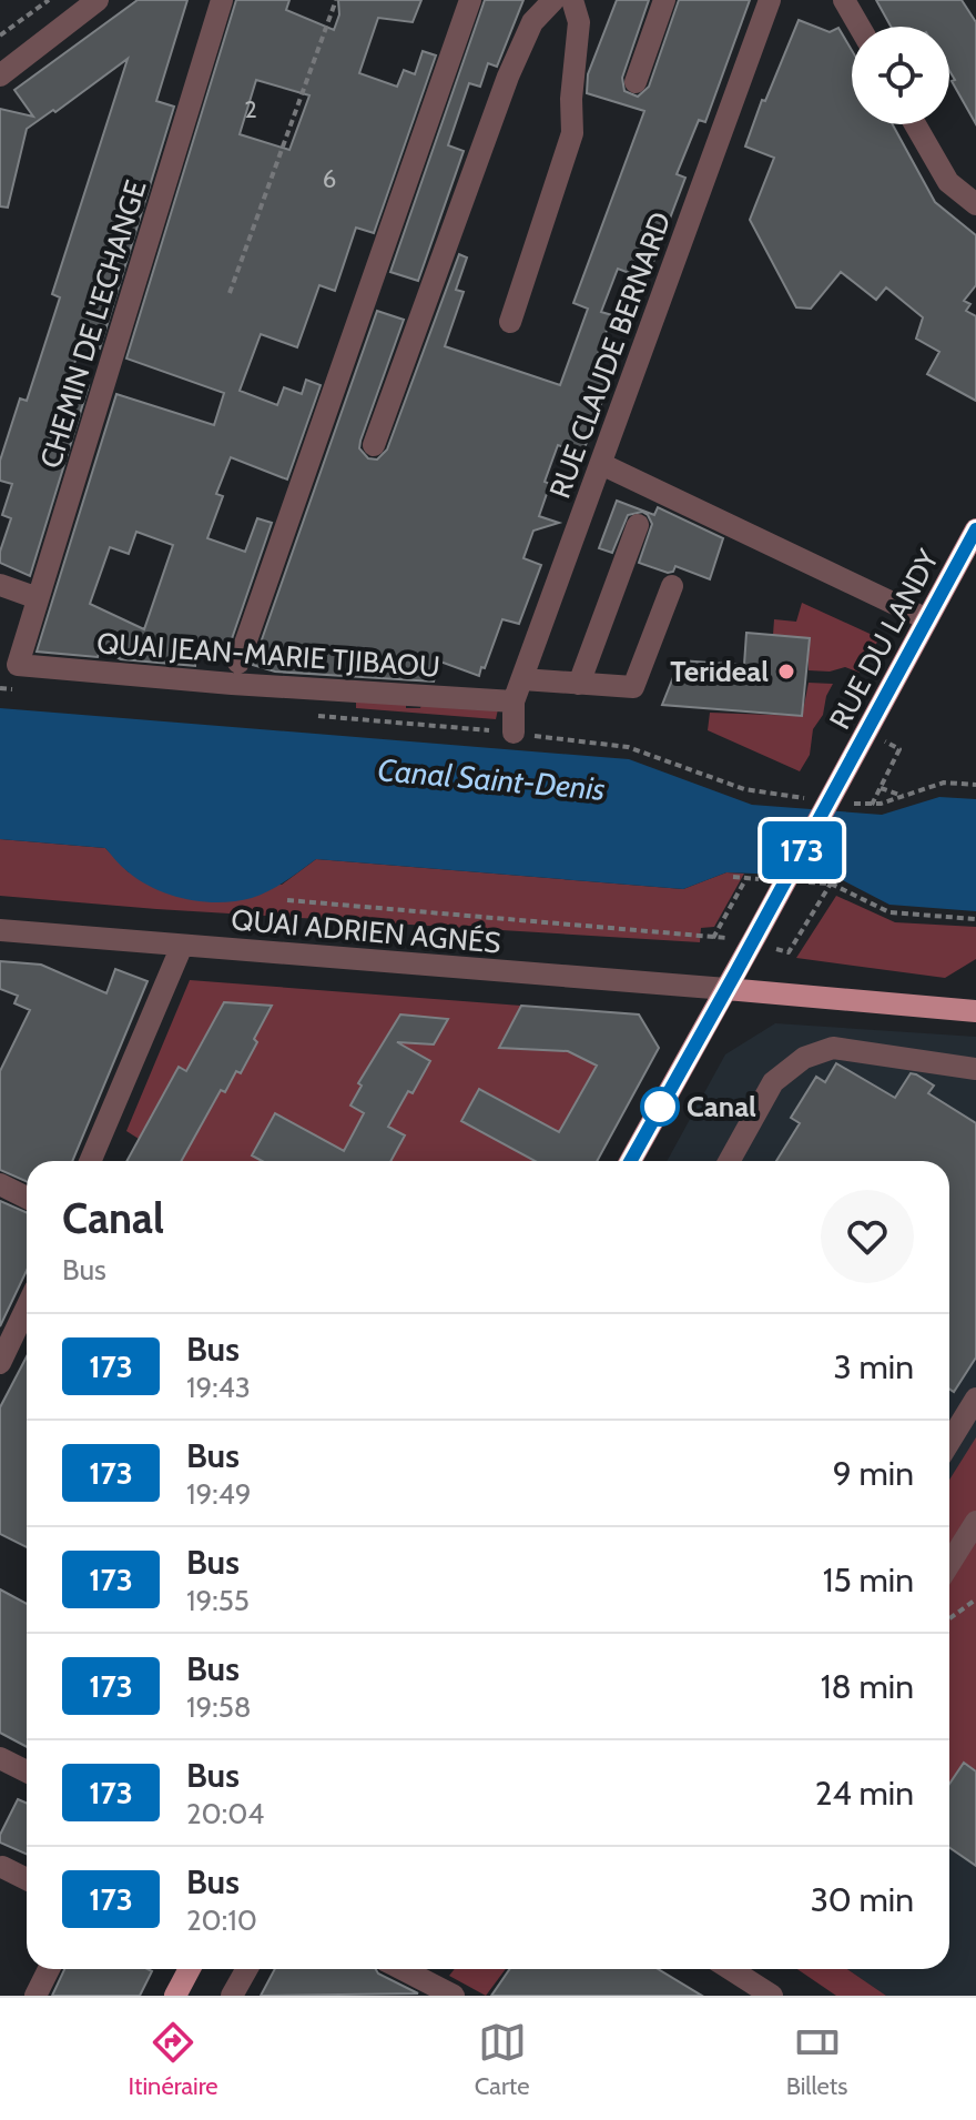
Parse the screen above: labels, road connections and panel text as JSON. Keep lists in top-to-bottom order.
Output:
{
  "streets": {
    "main road": ["RUE DU LANDY"],
    "street": [
      "CHEMIN DE L'ECHANGE",
      "RUE CLAUDE BERNARD",
      "QUAI JEAN-MARIE TJIBAOU",
      "QUAI ADRIEN AGNÉS"
    ]
  },
  "crossings": [
    ["CHEMIN DE L'ECHANGE", "QUAI JEAN-MARIE TJIBAOU"],
    ["RUE CLAUDE BERNARD", "QUAI JEAN-MARIE TJIBAOU"],
    ["RUE DU LANDY", "QUAI ADRIEN AGNÉS"]
  ],
  "water": ["Canal Saint-Denis"],
  "places": ["Terideal", "Canal"],
  "lines": ["bus line 173"],
  "house_numbers": ["2", "6"],
  "page": {
    "on_map": "173",
    "heading": ["Canal", "Bus"],
    "list": [
      {
        "mark": "173",
        "name": "Bus",
        "note": "19:43",
        "value": "3 min"
      },
      {
        "mark": "173",
        "name": "Bus",
        "note": "19:49",
        "value": "9 min"
      },
      {
        "mark": "173",
        "name": "Bus",
        "note": "19:55",
        "value": "15 min"
      },
      {
        "mark": "173",
        "name": "Bus",
        "note": "19:58",
        "value": "18 min"
      },
      {
        "mark": "173",
        "name": "Bus",
        "note": "20:04",
        "value": "24 min"
      },
      {
        "mark": "173",
        "name": "Bus",
        "note": "20:10",
        "value": "30 min"
      }
    ],
    "tabs": ["Itinéraire", "Carte", "Billets"]
  }
}
